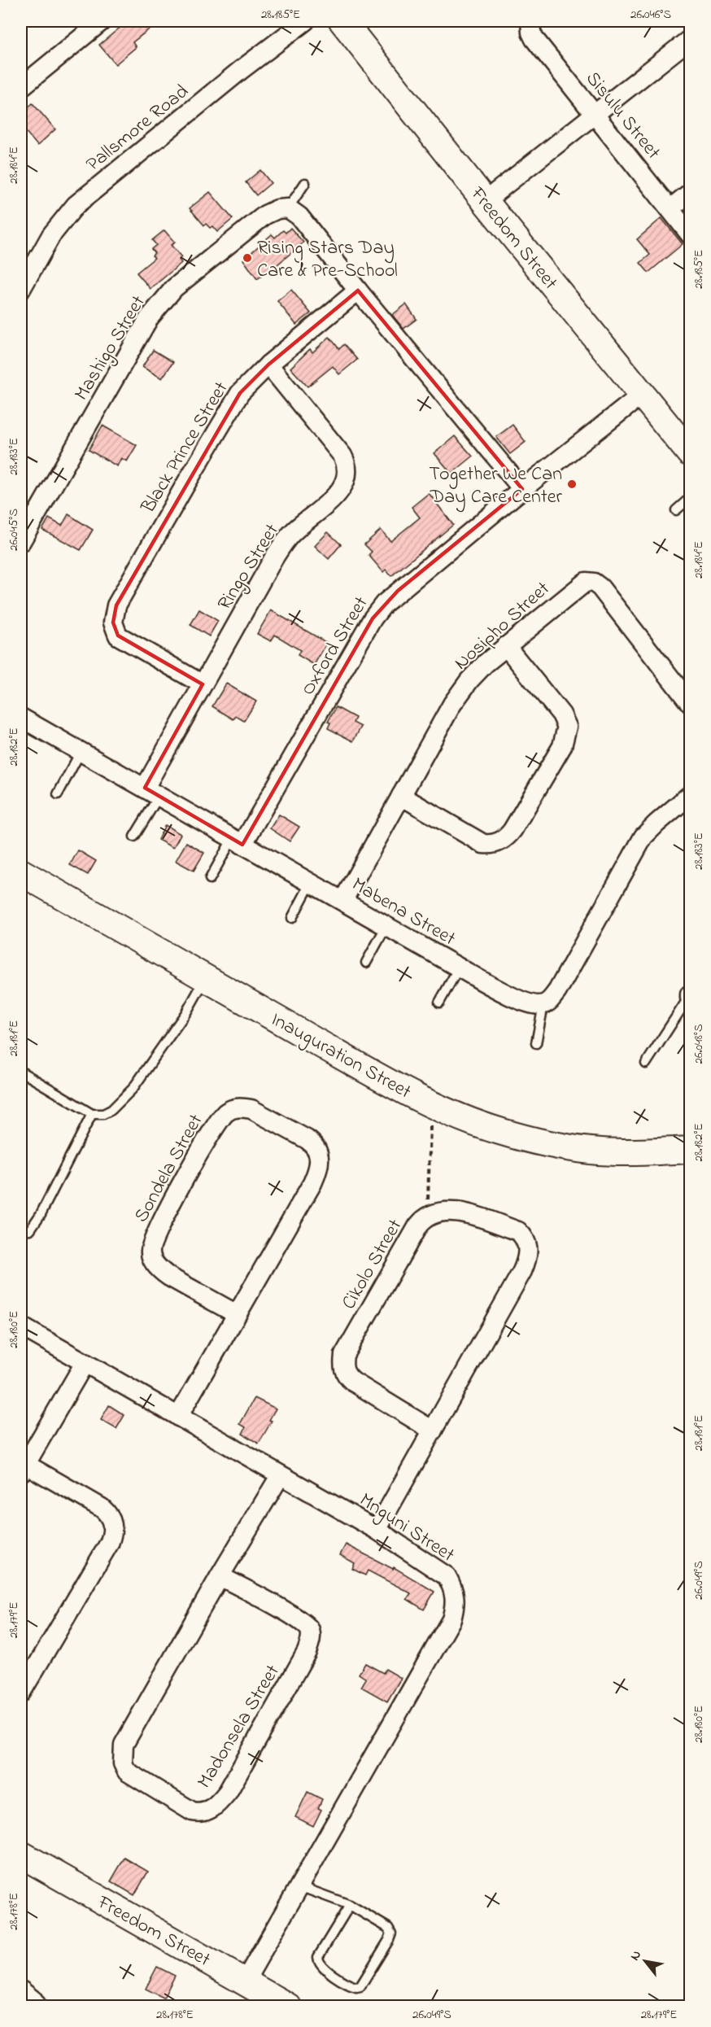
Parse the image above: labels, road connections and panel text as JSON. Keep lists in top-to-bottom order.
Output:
{
  "streets": {
    "street": [
      "Sisulu Street",
      "Pallsmore Road",
      "Freedom Street",
      "Mashigo Street",
      "Black Prince Street",
      "Ringo Street",
      "Nosipho Street",
      "Oxford Street",
      "Mabena Street",
      "Inauguration Street",
      "Sondela Street",
      "Cikolo Street",
      "Mnguni Street",
      "Madonsela Street"
    ]
  },
  "crossings": [
    ["Freedom Street", "Oxford Street"],
    ["Freedom Street", "Mnguni Street"],
    ["Black Prince Street", "Ringo Street"],
    ["Ringo Street", "Mabena Street"],
    ["Nosipho Street", "Mabena Street"],
    ["Oxford Street", "Mabena Street"],
    ["Sondela Street", "Mnguni Street"],
    ["Cikolo Street", "Mnguni Street"],
    ["Mnguni Street", "Madonsela Street"]
  ],
  "places": ["Rising Stars Day Care & Pre-School", "Together We Can Day Care Center"],
  "north": "top left",
  "coordinates": [
    "28.185°E",
    "26.046°S",
    "28.184°E",
    "28.183°E",
    "26.045°S",
    "28.182°E",
    "28.181°E",
    "26.048°S",
    "28.180°E",
    "26.049°S",
    "28.179°E",
    "28.178°E"
  ]
}
